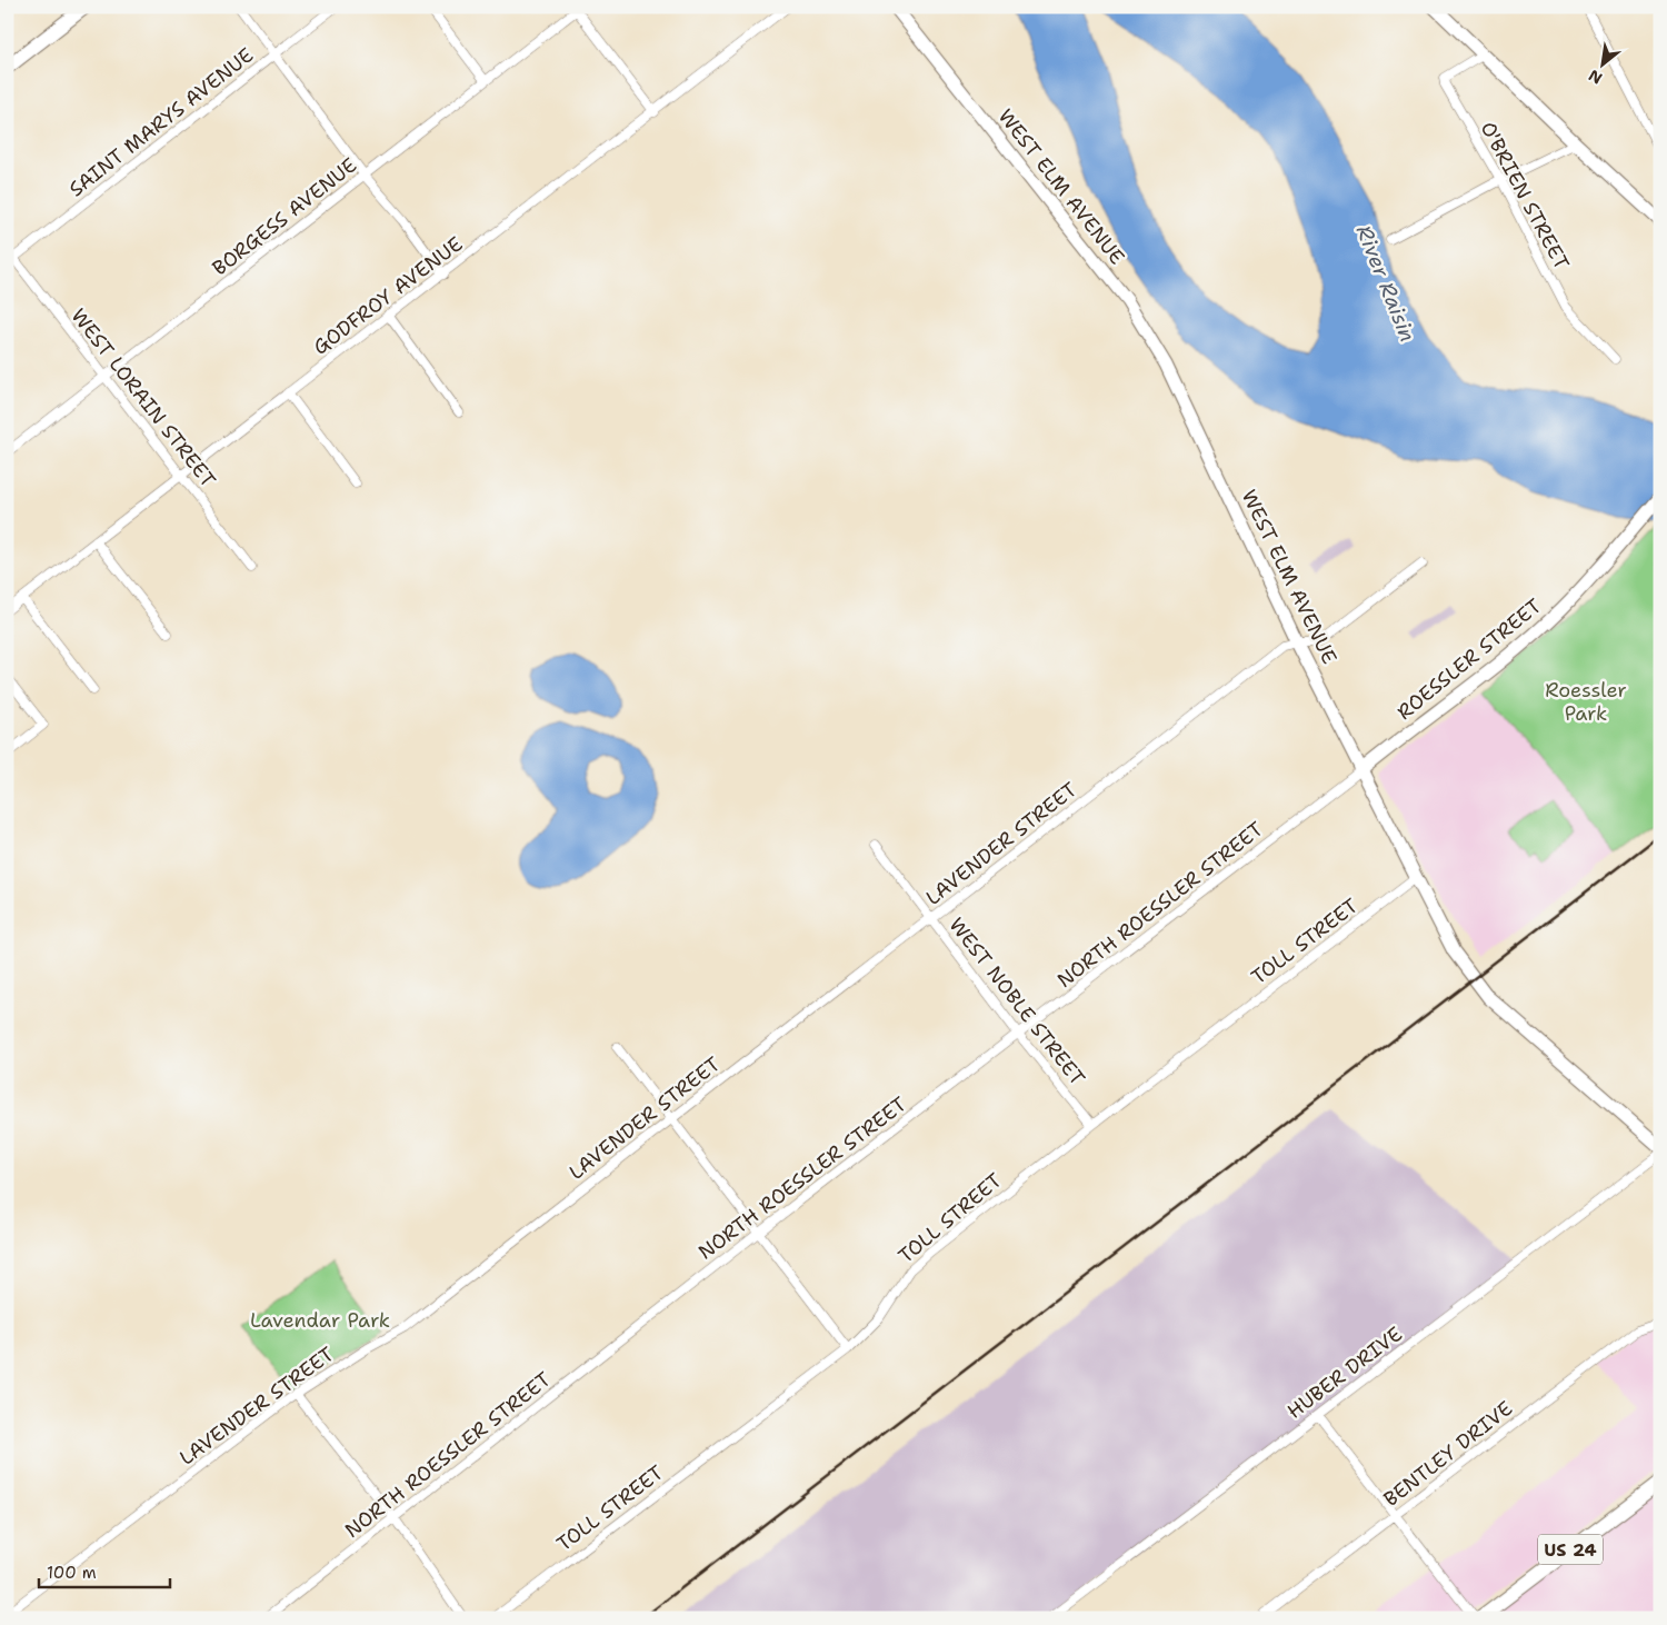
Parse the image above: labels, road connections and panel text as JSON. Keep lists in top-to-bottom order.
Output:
{
  "streets": {
    "main road": ["US 24"],
    "street": [
      "SAINT MARYS AVENUE",
      "WEST ELM AVENUE",
      "O'BRIEN STREET",
      "BORGESS AVENUE",
      "GODFROY AVENUE",
      "WEST LORAIN STREET",
      "ROESSLER STREET",
      "LAVENDER STREET",
      "NORTH ROESSLER STREET",
      "TOLL STREET",
      "WEST NOBLE STREET",
      "HUBER DRIVE",
      "BENTLEY DRIVE"
    ]
  },
  "crossings": [
    ["SAINT MARYS AVENUE", "WEST LORAIN STREET"],
    ["WEST ELM AVENUE", "ROESSLER STREET"],
    ["WEST ELM AVENUE", "LAVENDER STREET"],
    ["WEST ELM AVENUE", "NORTH ROESSLER STREET"],
    ["WEST ELM AVENUE", "TOLL STREET"],
    ["BORGESS AVENUE", "WEST LORAIN STREET"],
    ["GODFROY AVENUE", "WEST LORAIN STREET"],
    ["ROESSLER STREET", "NORTH ROESSLER STREET"],
    ["LAVENDER STREET", "WEST NOBLE STREET"],
    ["NORTH ROESSLER STREET", "WEST NOBLE STREET"],
    ["TOLL STREET", "WEST NOBLE STREET"]
  ],
  "water": ["River Raisin"],
  "parks": ["Roessler Park", "Lavendar Park"],
  "scale_bar": "100 m",
  "north": "bottom left"
}
